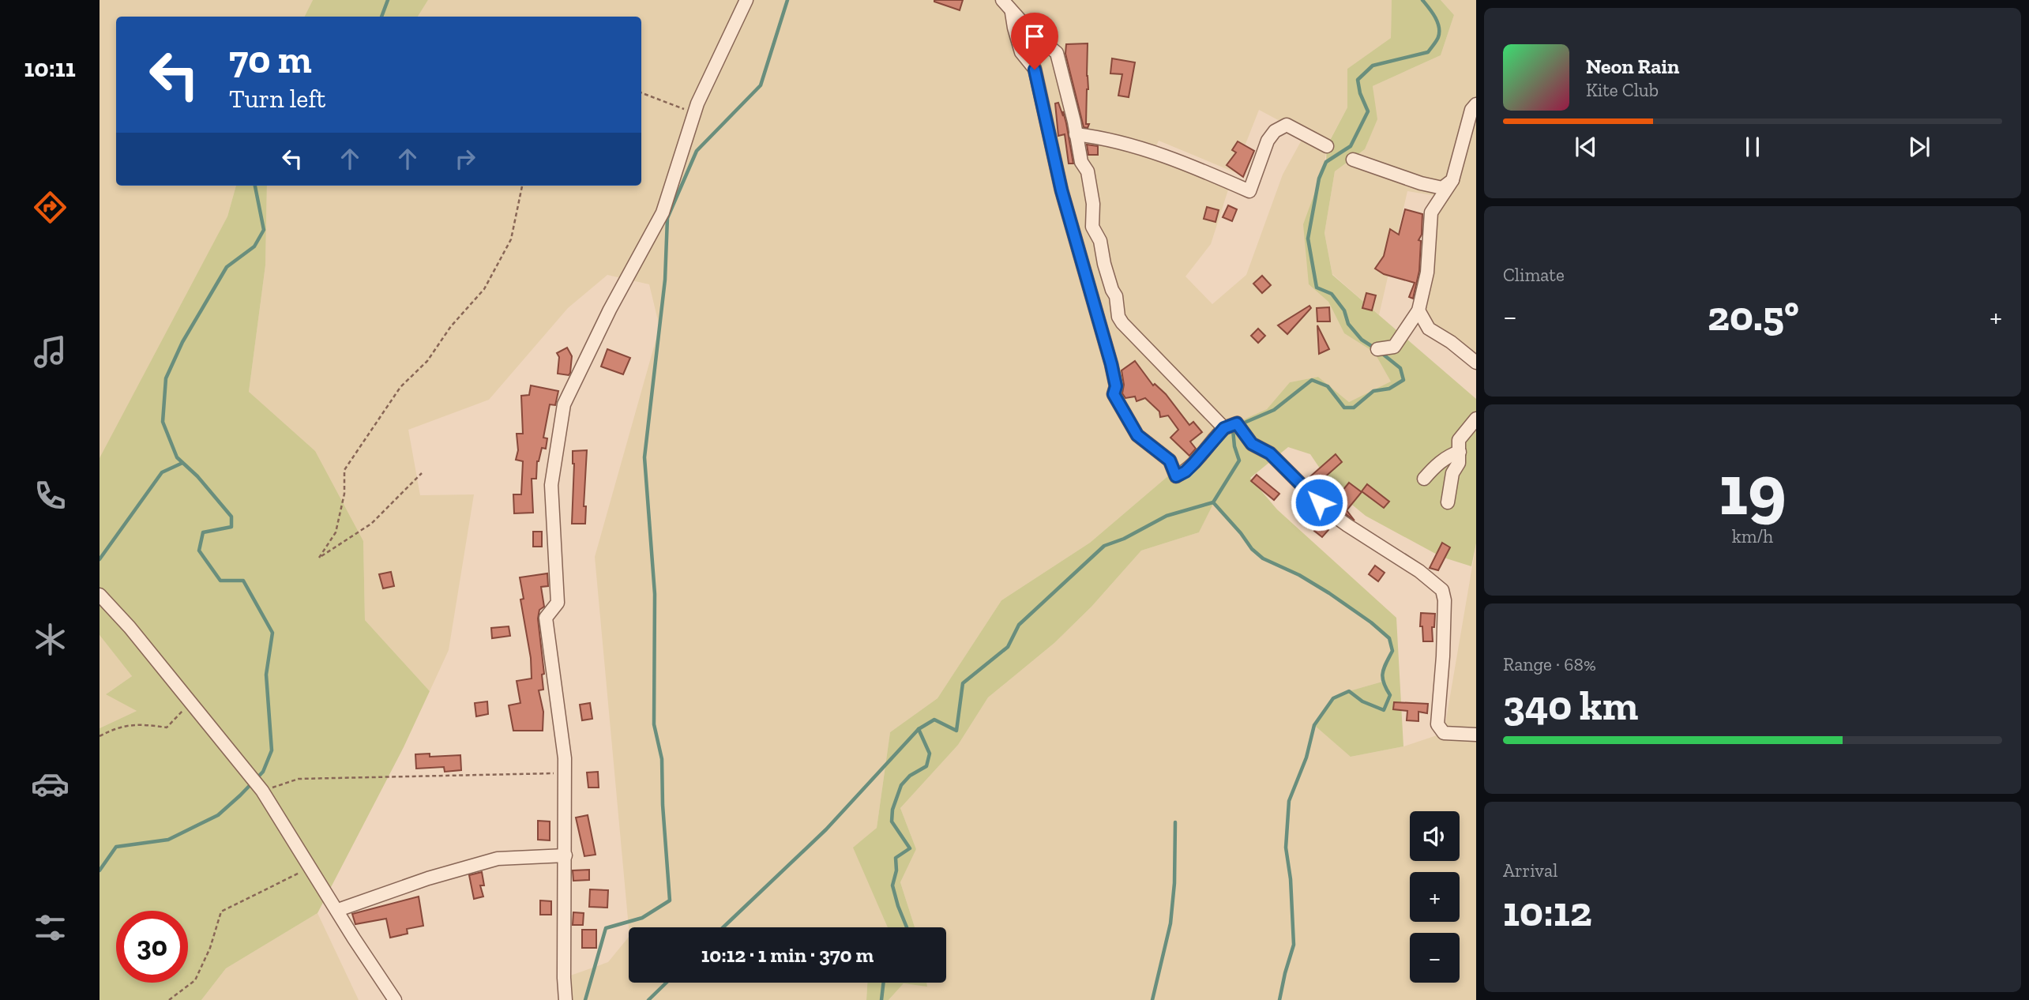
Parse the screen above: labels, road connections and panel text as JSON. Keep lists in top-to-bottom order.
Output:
{
  "page": {
    "tabs": "10:11",
    "turn": ["70 m", "Turn left"],
    "song": ["Neon Rain", "Kite Club"],
    "tile": [
      "Climate",
      ["19", "km/h"],
      ["Range · 68%", "340 km"],
      ["Arrival", "10:12"]
    ],
    "heat": ["−", "20.5°", "+"],
    "map_buttons": ["+", "−"],
    "limit": "30",
    "trip": "10:12 · 1 min · 370 m"
  }
}
